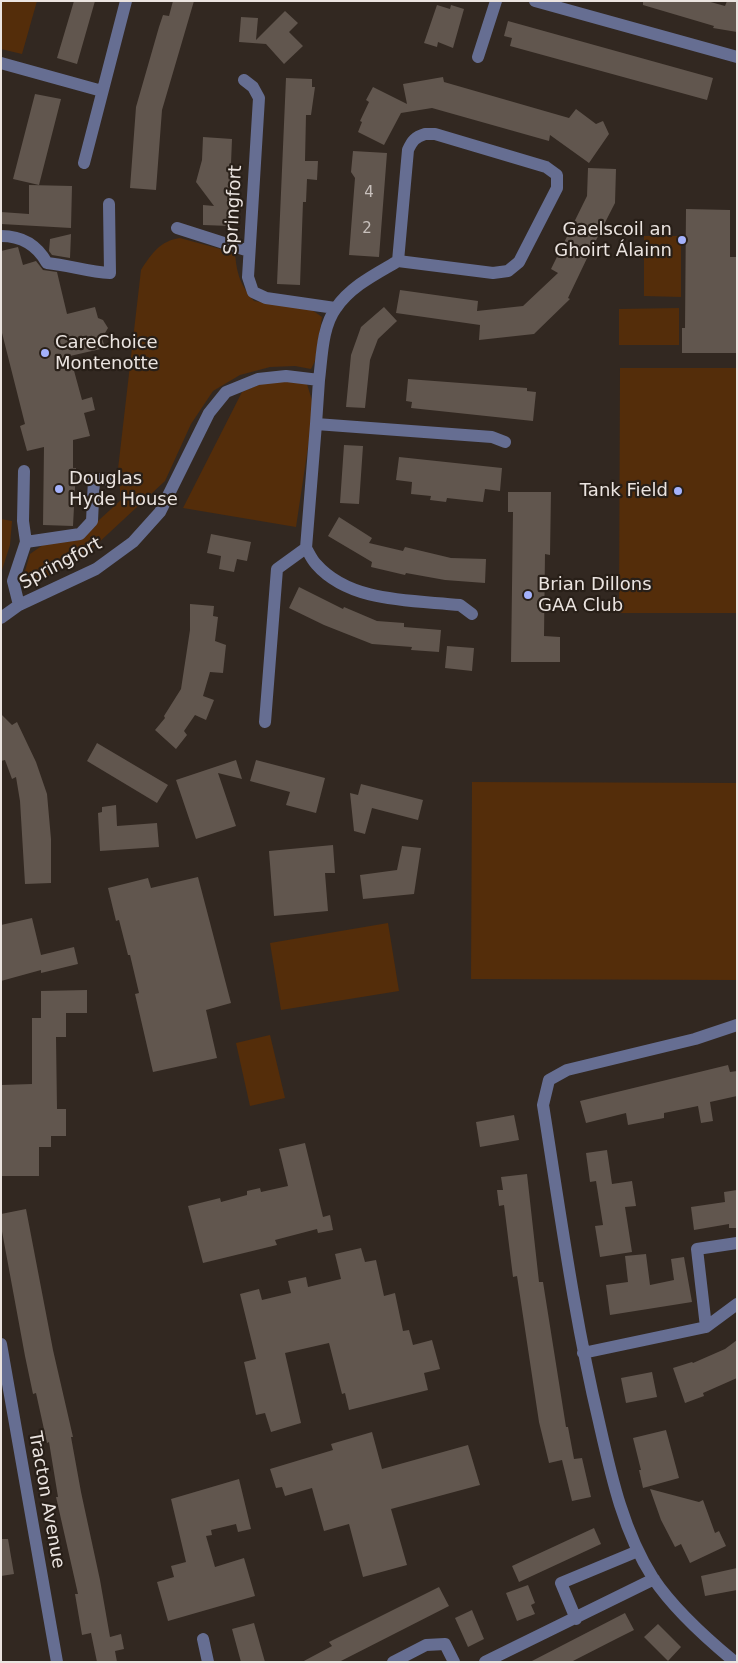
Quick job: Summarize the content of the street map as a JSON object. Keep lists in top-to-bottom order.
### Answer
{
  "streets": {
    "street": ["Springfort", "Tracton Avenue"]
  },
  "places": [
    "Gaelscoil an Ghoirt Álainn",
    "CareChoice Montenotte",
    "Douglas Hyde House",
    "Tank Field",
    "Brian Dillons GAA Club"
  ],
  "house_numbers": ["4", "2"]
}
